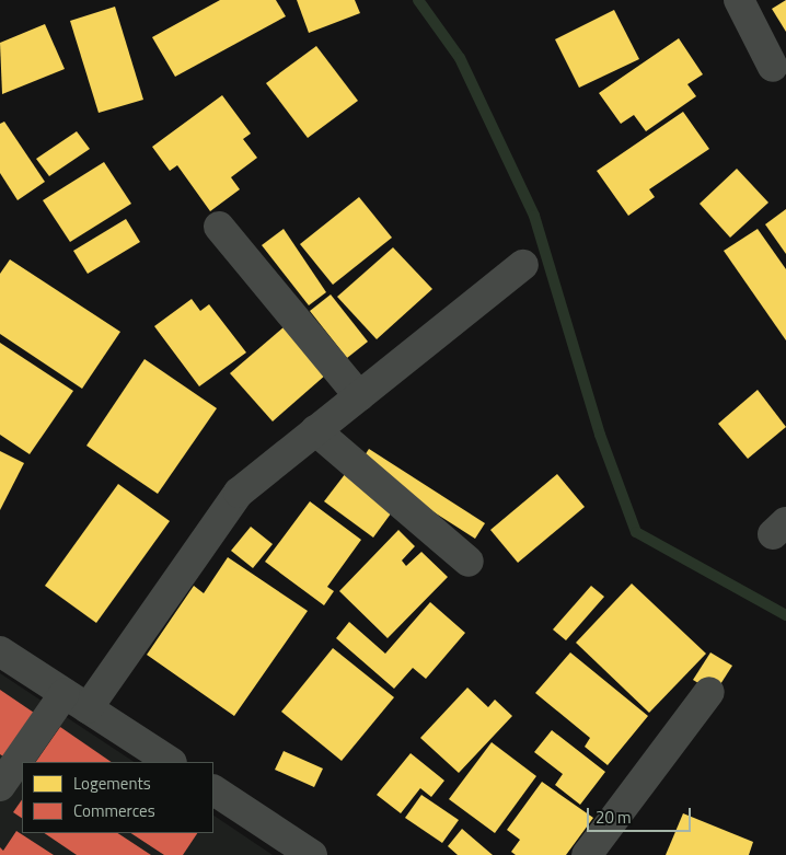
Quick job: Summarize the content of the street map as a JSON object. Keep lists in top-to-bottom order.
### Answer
{
  "legend": ["Logements", "Commerces"],
  "scale_bar": "20 m"
}
